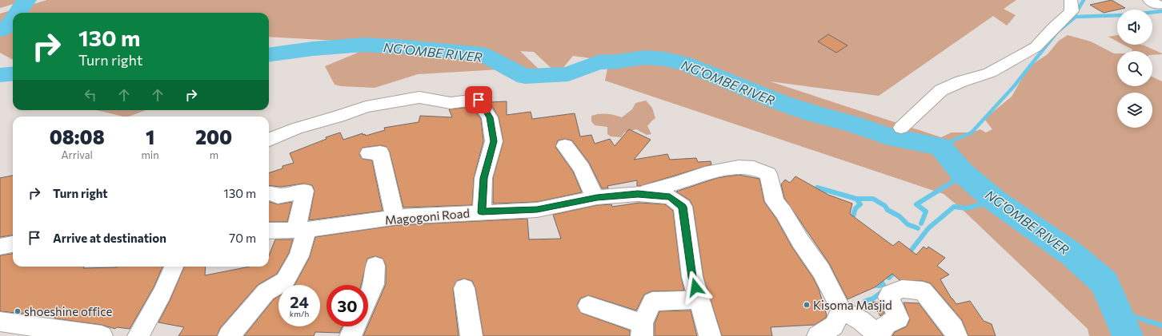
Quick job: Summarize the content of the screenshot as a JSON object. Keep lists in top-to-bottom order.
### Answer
{
  "streets": {
    "street": ["Magogoni Road"]
  },
  "water": ["NG'OMBE RIVER"],
  "places": ["Kisoma Masjid", "shoeshine office"],
  "page": {
    "turn": ["130 m", "Turn right"],
    "eta": [
      "08:08",
      "Arrival",
      "1",
      "min",
      "200",
      "m"
    ],
    "list": [
      {
        "name": "Turn right",
        "value": "130 m"
      },
      {
        "name": "Arrive at destination",
        "value": "70 m"
      }
    ],
    "speed": "24 km/h",
    "limit": "30"
  }
}
